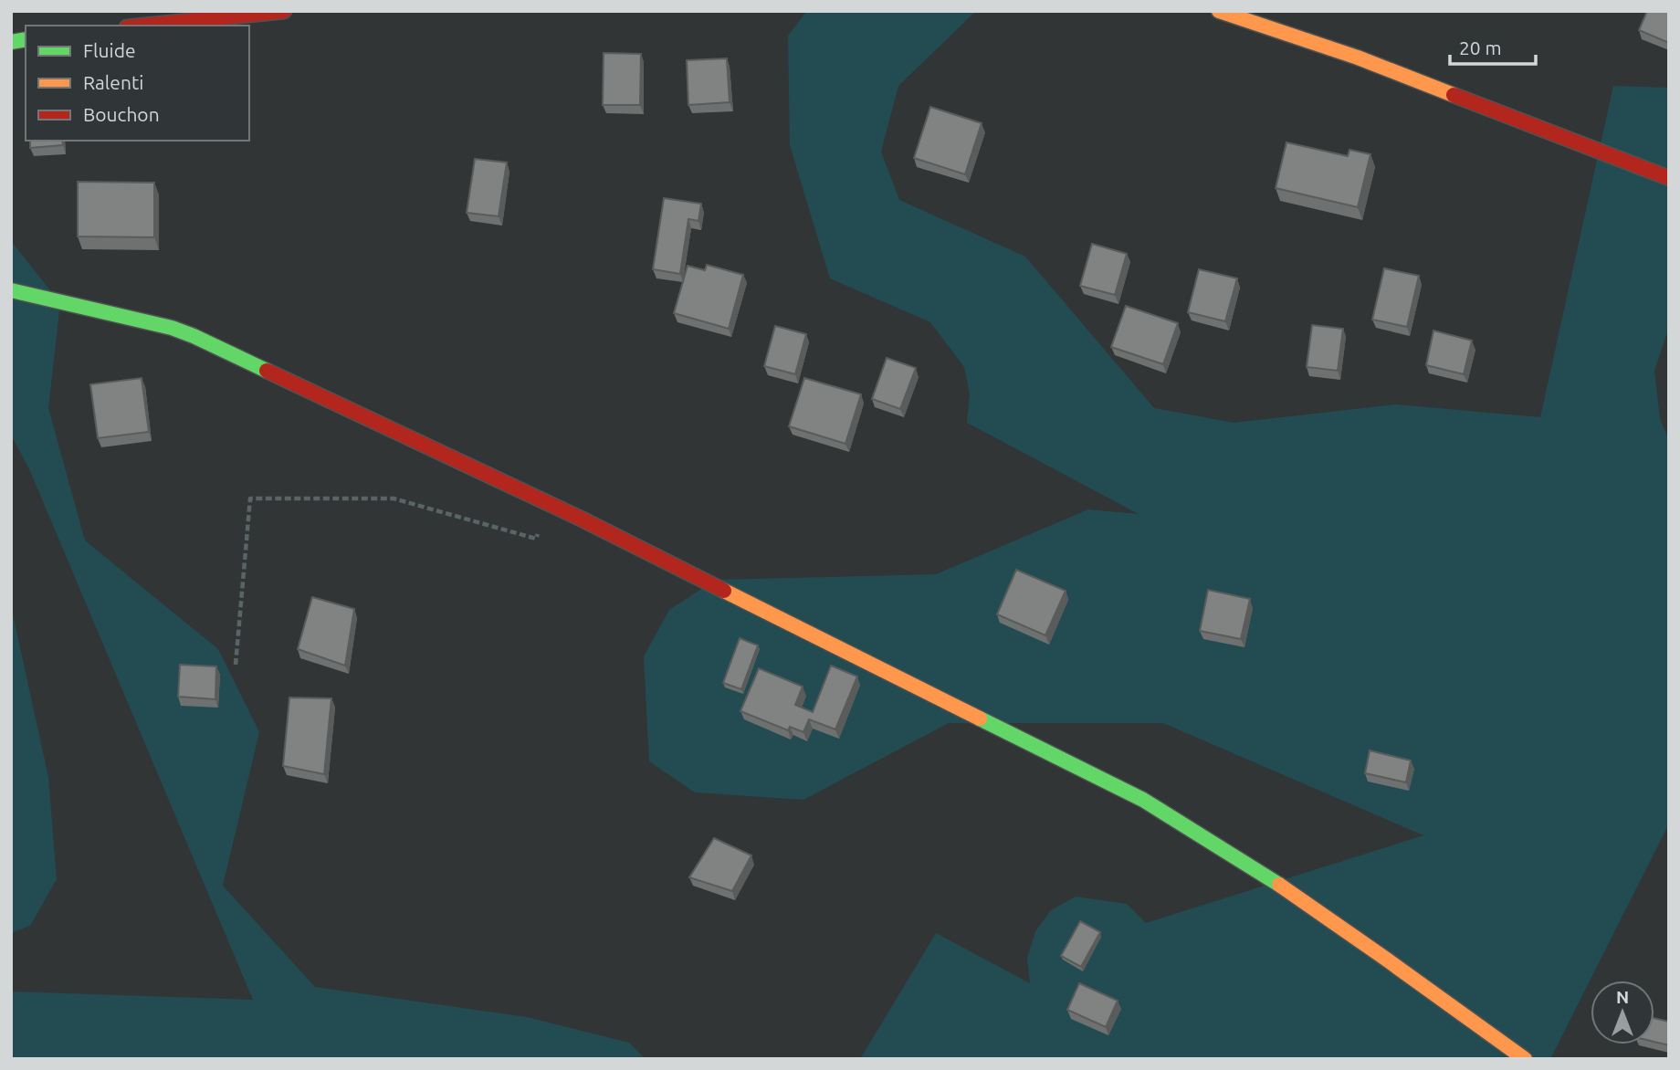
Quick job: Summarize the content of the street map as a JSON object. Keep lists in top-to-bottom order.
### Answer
{
  "legend": ["Fluide", "Ralenti", "Bouchon"],
  "scale_bar": "20 m",
  "north": "top"
}
